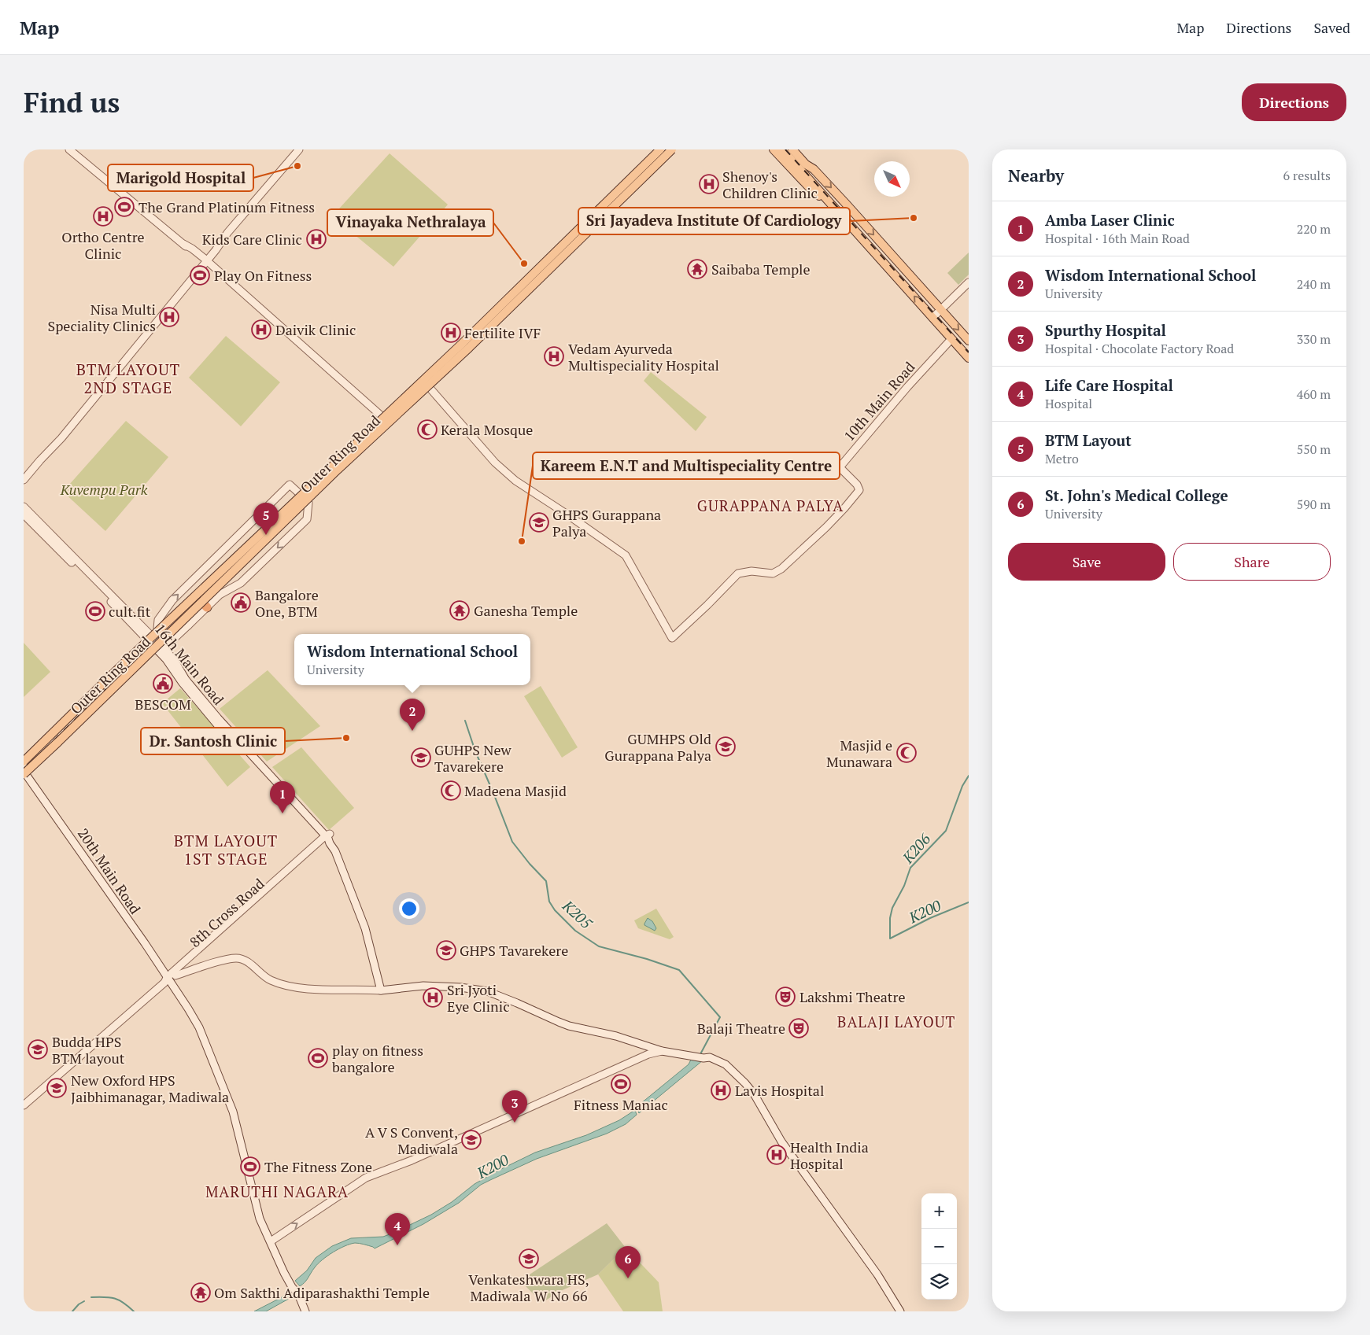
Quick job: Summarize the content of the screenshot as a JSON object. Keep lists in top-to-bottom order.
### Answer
{
  "streets": {
    "highway": ["Outer Ring Road"],
    "street": [
      "10th Main Road",
      "16th Main Road",
      "20th Main Road",
      "8th Cross Road"
    ]
  },
  "crossings": [
    ["10th Main Road", "Outer Ring Road"],
    ["Outer Ring Road", "16th Main Road"],
    ["Outer Ring Road", "20th Main Road"],
    ["16th Main Road", "8th Cross Road"],
    ["20th Main Road", "8th Cross Road"]
  ],
  "districts": [
    "BTM LAYOUT 2ND STAGE",
    "GURAPPANA PALYA",
    "BTM LAYOUT 1ST STAGE",
    "BALAJI LAYOUT",
    "MARUTHI NAGARA"
  ],
  "water": ["K206", "K200", "K205"],
  "parks": ["Kuvempu Park"],
  "places": {
    "other": [
      "Marigold Hospital",
      "Sri Jayadeva Institute Of Cardiology",
      "Vinayaka Nethralaya",
      "Kareem E.N.T and Multispeciality Centre",
      "Dr. Santosh Clinic"
    ],
    "hospital": [
      "Shenoy's Children Clinic",
      "Ortho Centre Clinic",
      "Kids Care Clinic",
      "Nisa Multi Speciality Clinics",
      "Daivik Clinic",
      "Fertilite IVF",
      "Vedam Ayurveda Multispeciality Hospital",
      "Sri Jyoti Eye Clinic",
      "Lavis Hospital",
      "Health India Hospital"
    ],
    "sports": [
      "The Grand Platinum Fitness",
      "Play On Fitness",
      "cult.fit",
      "play on fitness bangalore",
      "Fitness Maniac",
      "The Fitness Zone"
    ],
    "temple": ["Saibaba Temple", "Ganesha Temple", "Om Sakthi Adiparashakthi Temple"],
    "mosque": ["Kerala Mosque", "Masjid e Munawara", "Madeena Masjid"],
    "school or university": [
      "GHPS Gurappana Palya",
      "GUMHPS Old Gurappana Palya",
      "GUHPS New Tavarekere",
      "GHPS Tavarekere",
      "Budda HPS BTM layout",
      "New Oxford HPS Jaibhimanagar, Madiwala",
      "A V S Convent, Madiwala",
      "Venkateshwara HS, Madiwala W No 66"
    ],
    "public building": ["Bangalore One, BTM", "BESCOM"],
    "theatre": ["Lakshmi Theatre", "Balaji Theatre"]
  },
  "north": "bottom right",
  "page": {
    "header": "Map",
    "nav": ["Map", "Directions", "Saved"],
    "buttons": [
      "Directions",
      ["Save", "Share"]
    ],
    "title": "Find us",
    "heading": ["Nearby", "6 results"],
    "list": [
      {
        "mark": "1",
        "name": "Amba Laser Clinic",
        "note": "Hospital · 16th Main Road",
        "value": "220 m"
      },
      {
        "mark": "2",
        "name": "Wisdom International School",
        "note": "University",
        "value": "240 m"
      },
      {
        "mark": "3",
        "name": "Spurthy Hospital",
        "note": "Hospital · Chocolate Factory Road",
        "value": "330 m"
      },
      {
        "mark": "4",
        "name": "Life Care Hospital",
        "note": "Hospital",
        "value": "460 m"
      },
      {
        "mark": "5",
        "name": "BTM Layout",
        "note": "Metro",
        "value": "550 m"
      },
      {
        "mark": "6",
        "name": "St. John's Medical College",
        "note": "University",
        "value": "590 m"
      }
    ],
    "pins": [
      "5",
      "2",
      "1",
      "3",
      "4",
      "6"
    ],
    "popup": ["Wisdom International School", "University"],
    "map_buttons": ["+", "−"]
  }
}
